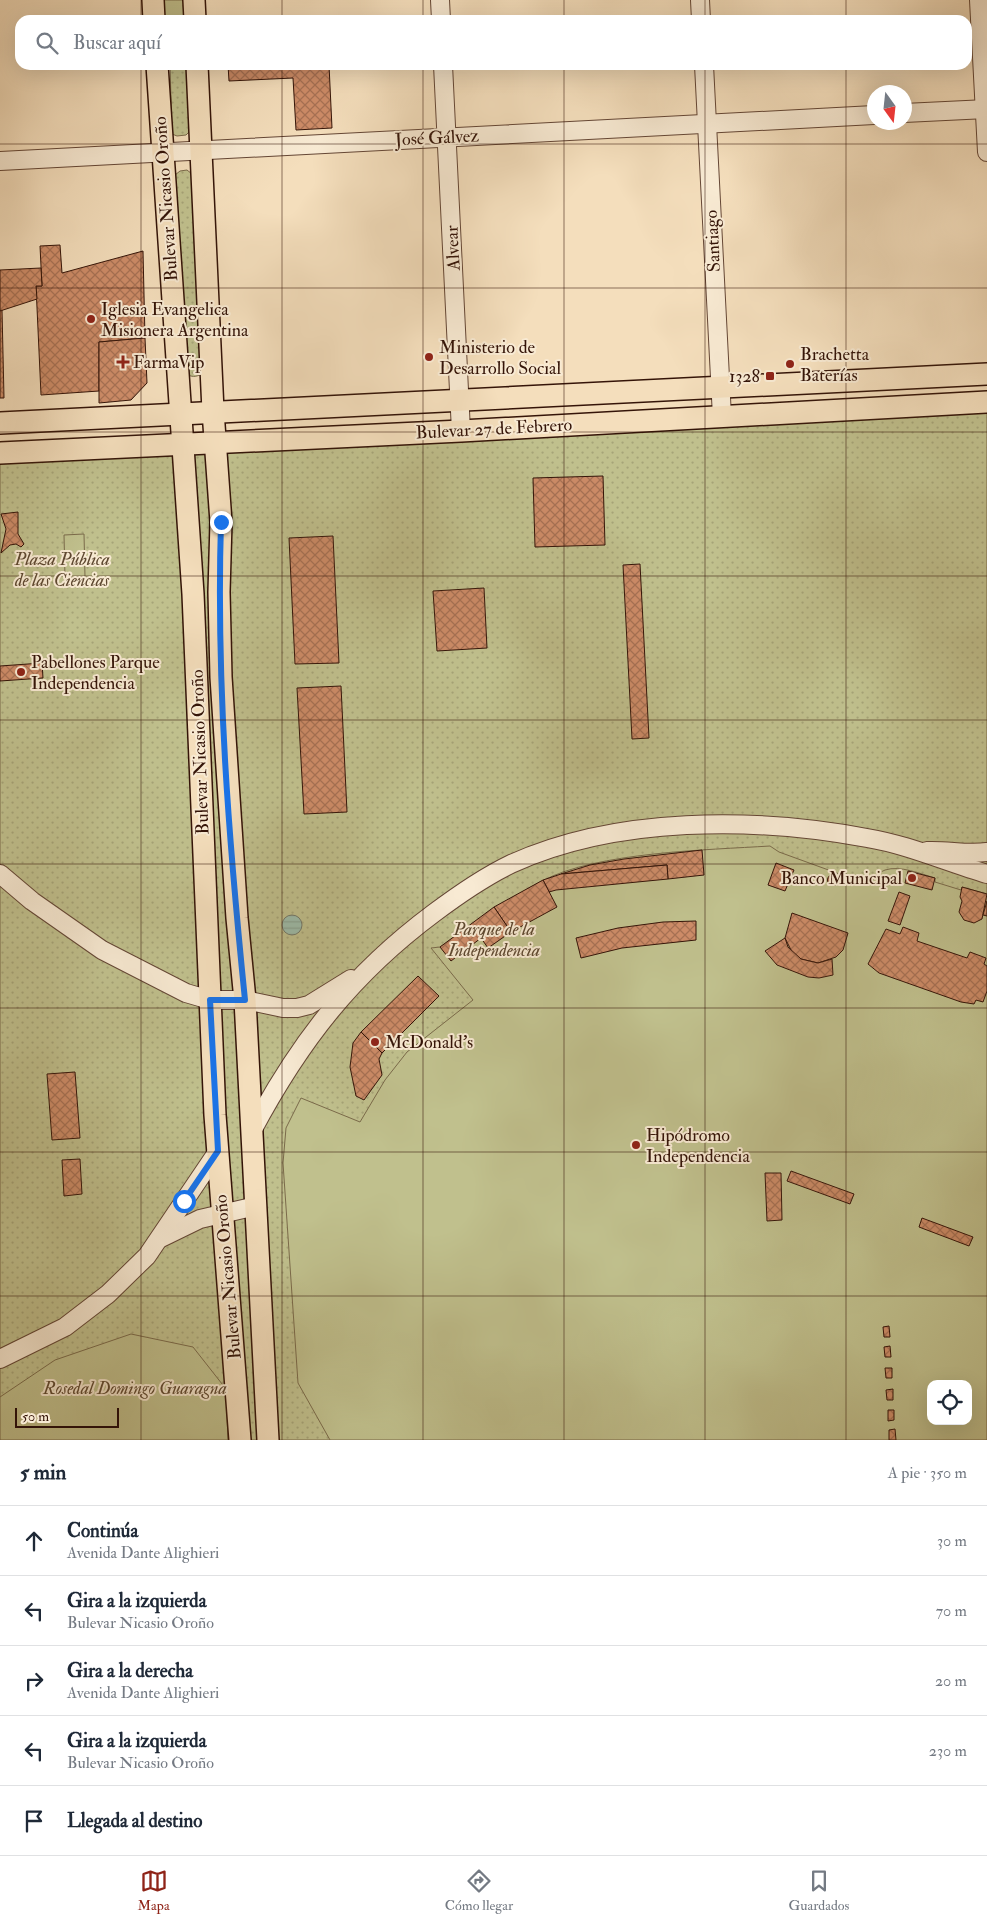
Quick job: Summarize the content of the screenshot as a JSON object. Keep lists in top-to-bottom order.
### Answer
{
  "streets": {
    "main road": ["Bulevar Nicasio Oroño", "Bulevar 27 de Febrero"],
    "street": ["José Gálvez", "Santiago", "Alvear"]
  },
  "crossings": [
    ["José Gálvez", "Bulevar Nicasio Oroño"],
    ["José Gálvez", "Santiago"],
    ["José Gálvez", "Alvear"],
    ["Bulevar Nicasio Oroño", "Bulevar 27 de Febrero"],
    ["Santiago", "Bulevar 27 de Febrero"],
    ["Alvear", "Bulevar 27 de Febrero"]
  ],
  "parks": ["Plaza Pública de las Ciencias", "Parque de la Independencia", "Rosedal Domingo Guaragna"],
  "places": {
    "other": [
      "Iglesia Evangelica Misionera Argentina",
      "Ministerio de Desarrollo Social",
      "Brachetta Baterías",
      "Pabellones Parque Independencia",
      "Banco Municipal",
      "McDonald's",
      "Hipódromo Independencia"
    ],
    "health": ["FarmaVip"],
    "transit": ["1328"]
  },
  "scale_bar": "50 m",
  "north": "bottom",
  "page": {
    "search": "Buscar aquí",
    "scale": "50 m",
    "heading": ["5 min", "A pie · 350 m"],
    "list": [
      ["Continúa", "Avenida Dante Alighieri", "30 m"],
      ["Gira a la izquierda", "Bulevar Nicasio Oroño", "70 m"],
      ["Gira a la derecha", "Avenida Dante Alighieri", "20 m"],
      ["Gira a la izquierda", "Bulevar Nicasio Oroño", "230 m"],
      "Llegada al destino"
    ],
    "nav": ["Mapa", "Cómo llegar", "Guardados"]
  }
}
